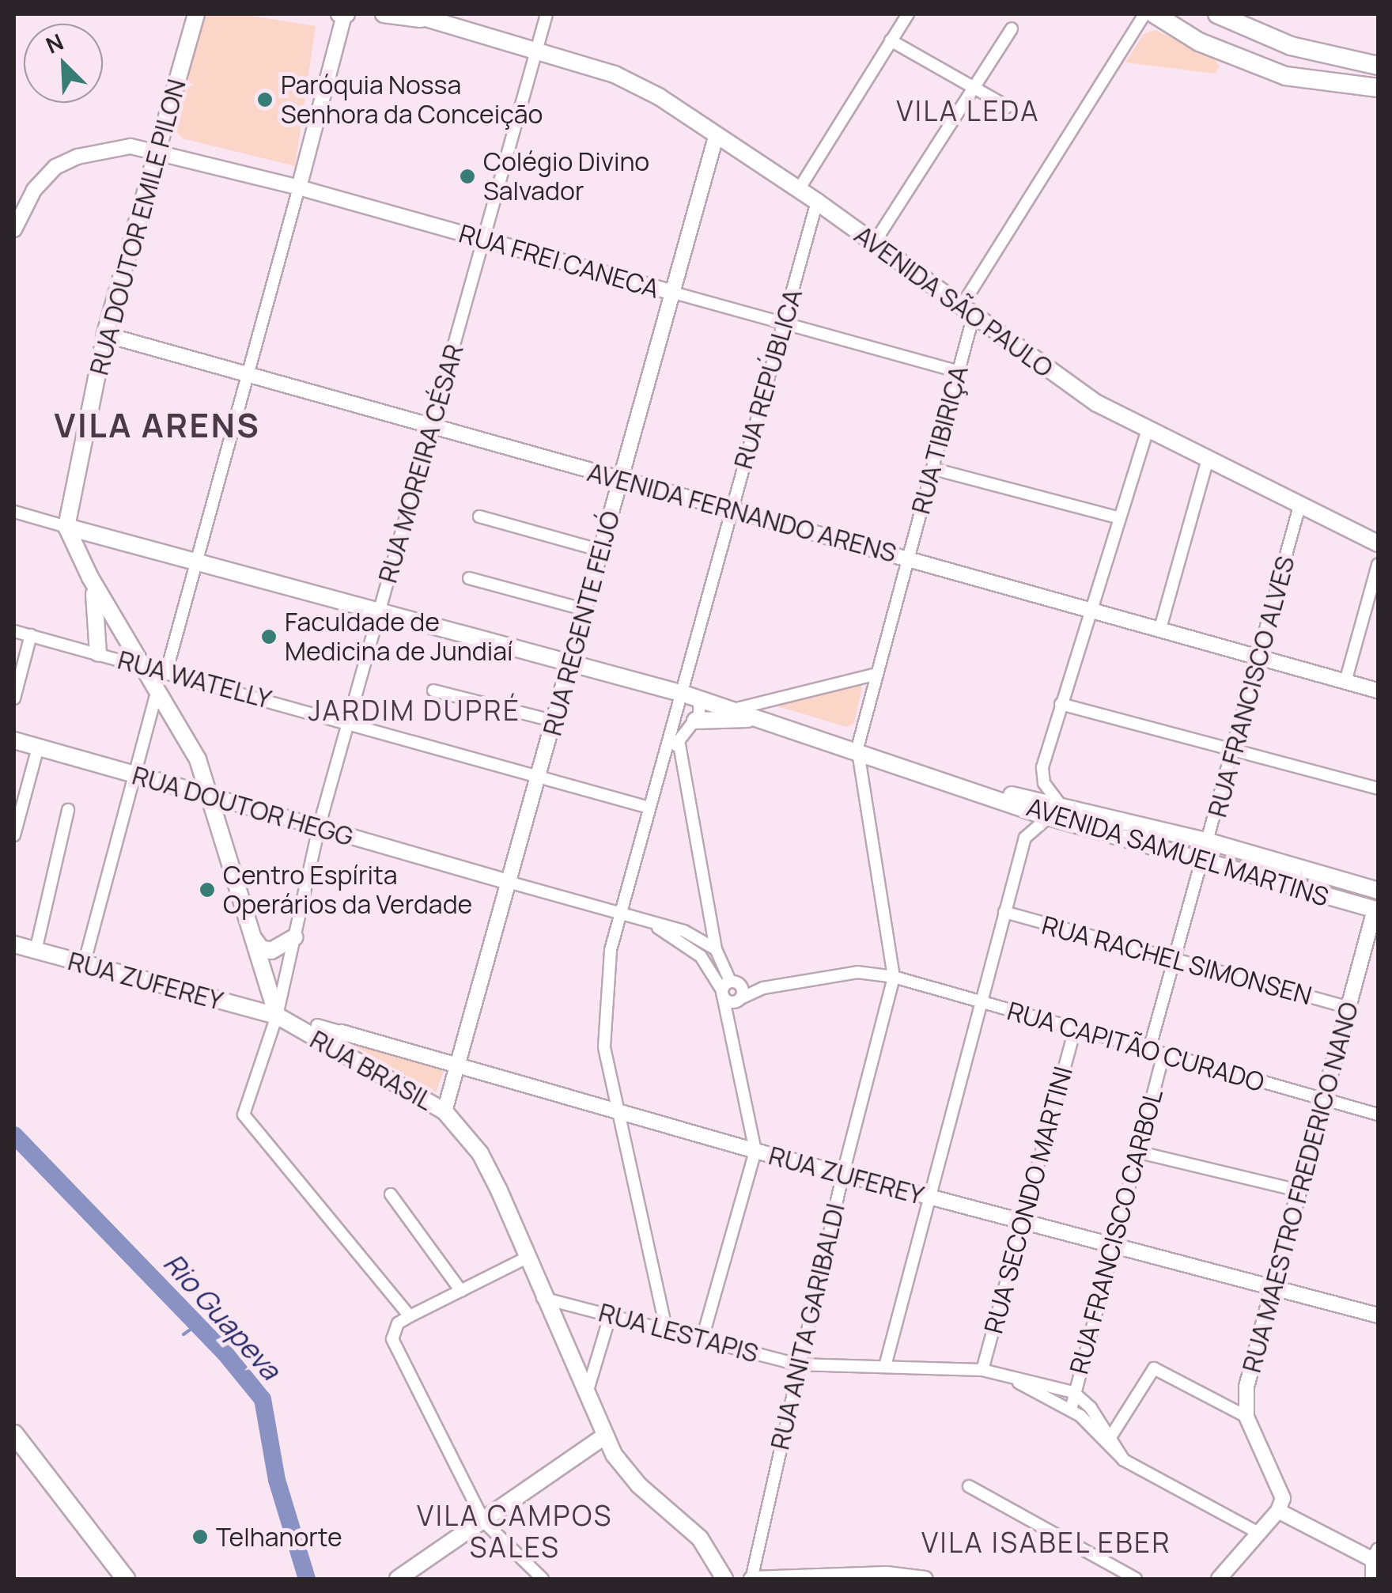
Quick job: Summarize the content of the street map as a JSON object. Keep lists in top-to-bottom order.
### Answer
{
  "streets": {
    "main road": [
      "RUA DOUTOR EMILE PILON",
      "AVENIDA SÃO PAULO",
      "RUA DOUTOR HEGG",
      "AVENIDA SAMUEL MARTINS",
      "RUA ZUFEREY",
      "RUA BRASIL"
    ],
    "street": [
      "RUA FREI CANECA",
      "RUA REPÚBLICA",
      "RUA TIBIRIÇA",
      "RUA MOREIRA CÉSAR",
      "AVENIDA FERNANDO ARENS",
      "RUA REGENTE FEIJÓ",
      "RUA WATELLY",
      "RUA FRANCISCO ALVES",
      "RUA RACHEL SIMONSEN",
      "RUA CAPITÃO CURADO",
      "RUA MAESTRO FREDERICO NANO",
      "RUA SECONDO MARTINI",
      "RUA FRANCISCO CARBOL",
      "RUA ANITA GARIBALDI",
      "RUA LESTAPIS"
    ]
  },
  "crossings": [
    ["RUA DOUTOR EMILE PILON", "RUA FREI CANECA"],
    ["RUA DOUTOR EMILE PILON", "AVENIDA FERNANDO ARENS"],
    ["RUA DOUTOR EMILE PILON", "AVENIDA SAMUEL MARTINS"],
    ["RUA FREI CANECA", "RUA REPÚBLICA"],
    ["RUA FREI CANECA", "RUA TIBIRIÇA"],
    ["RUA FREI CANECA", "RUA MOREIRA CÉSAR"],
    ["RUA FREI CANECA", "RUA REGENTE FEIJÓ"],
    ["AVENIDA SÃO PAULO", "RUA REPÚBLICA"],
    ["AVENIDA SÃO PAULO", "RUA TIBIRIÇA"],
    ["AVENIDA SÃO PAULO", "RUA MOREIRA CÉSAR"],
    ["AVENIDA SÃO PAULO", "RUA REGENTE FEIJÓ"],
    ["AVENIDA SÃO PAULO", "RUA FRANCISCO ALVES"],
    ["RUA REPÚBLICA", "AVENIDA FERNANDO ARENS"],
    ["RUA REPÚBLICA", "AVENIDA SAMUEL MARTINS"],
    ["RUA TIBIRIÇA", "AVENIDA FERNANDO ARENS"],
    ["RUA TIBIRIÇA", "AVENIDA SAMUEL MARTINS"],
    ["RUA TIBIRIÇA", "RUA ANITA GARIBALDI"],
    ["RUA MOREIRA CÉSAR", "AVENIDA FERNANDO ARENS"],
    ["RUA MOREIRA CÉSAR", "RUA WATELLY"],
    ["RUA MOREIRA CÉSAR", "RUA DOUTOR HEGG"],
    ["RUA MOREIRA CÉSAR", "AVENIDA SAMUEL MARTINS"],
    ["RUA MOREIRA CÉSAR", "RUA ZUFEREY"],
    ["RUA MOREIRA CÉSAR", "RUA BRASIL"],
    ["AVENIDA FERNANDO ARENS", "RUA REGENTE FEIJÓ"],
    ["AVENIDA FERNANDO ARENS", "RUA FRANCISCO ALVES"],
    ["RUA REGENTE FEIJÓ", "RUA WATELLY"],
    ["RUA REGENTE FEIJÓ", "RUA DOUTOR HEGG"],
    ["RUA REGENTE FEIJÓ", "AVENIDA SAMUEL MARTINS"],
    ["RUA REGENTE FEIJÓ", "RUA ZUFEREY"],
    ["RUA REGENTE FEIJÓ", "RUA BRASIL"],
    ["RUA FRANCISCO ALVES", "AVENIDA SAMUEL MARTINS"],
    ["RUA FRANCISCO ALVES", "RUA RACHEL SIMONSEN"],
    ["RUA FRANCISCO ALVES", "RUA CAPITÃO CURADO"],
    ["AVENIDA SAMUEL MARTINS", "RUA MAESTRO FREDERICO NANO"],
    ["AVENIDA SAMUEL MARTINS", "RUA ANITA GARIBALDI"],
    ["RUA RACHEL SIMONSEN", "RUA MAESTRO FREDERICO NANO"],
    ["RUA ZUFEREY", "RUA BRASIL"],
    ["RUA ZUFEREY", "RUA MAESTRO FREDERICO NANO"],
    ["RUA ZUFEREY", "RUA SECONDO MARTINI"],
    ["RUA ZUFEREY", "RUA FRANCISCO CARBOL"],
    ["RUA ZUFEREY", "RUA ANITA GARIBALDI"],
    ["RUA CAPITÃO CURADO", "RUA MAESTRO FREDERICO NANO"],
    ["RUA CAPITÃO CURADO", "RUA SECONDO MARTINI"],
    ["RUA CAPITÃO CURADO", "RUA FRANCISCO CARBOL"],
    ["RUA CAPITÃO CURADO", "RUA ANITA GARIBALDI"],
    ["RUA BRASIL", "RUA LESTAPIS"],
    ["RUA SECONDO MARTINI", "RUA LESTAPIS"],
    ["RUA FRANCISCO CARBOL", "RUA LESTAPIS"],
    ["RUA ANITA GARIBALDI", "RUA LESTAPIS"]
  ],
  "districts": [
    "VILA LEDA",
    "VILA ARENS",
    "JARDIM DUPRÉ",
    "VILA CAMPOS SALES",
    "VILA ISABEL EBER"
  ],
  "water": ["Rio Guapeva"],
  "places": [
    "Paróquia Nossa Senhora da Conceição",
    "Colégio Divino Salvador",
    "Faculdade de Medicina de Jundiaí",
    "Centro Espírita Operários da Verdade",
    "Telhanorte"
  ],
  "north": "top left"
}
